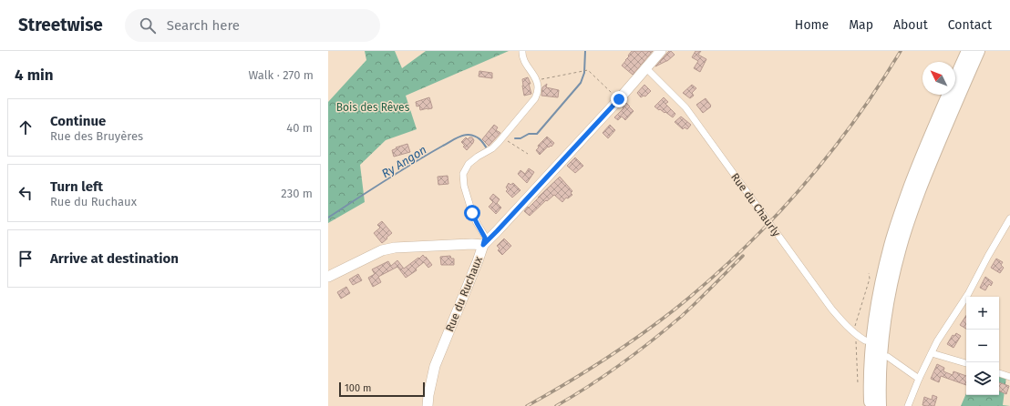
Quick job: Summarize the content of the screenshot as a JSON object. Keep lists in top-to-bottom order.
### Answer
{
  "streets": {
    "street": ["Rue du Chaurly", "Rue du Ruchaux"]
  },
  "crossings": [
    ["Rue du Chaurly", "Rue du Ruchaux"]
  ],
  "water": ["Ry Angon"],
  "parks": ["Bois des Rêves"],
  "scale_bar": "100 m",
  "north": "top left",
  "page": {
    "header": "Streetwise",
    "search": "Search here",
    "nav": [
      "Home",
      "Map",
      "About",
      "Contact"
    ],
    "heading": ["4 min", "Walk · 270 m"],
    "list": [
      ["Continue", "Rue des Bruyères", "40 m"],
      ["Turn left", "Rue du Ruchaux", "230 m"],
      "Arrive at destination"
    ],
    "map_buttons": ["+", "−"],
    "scale": "100 m"
  }
}
